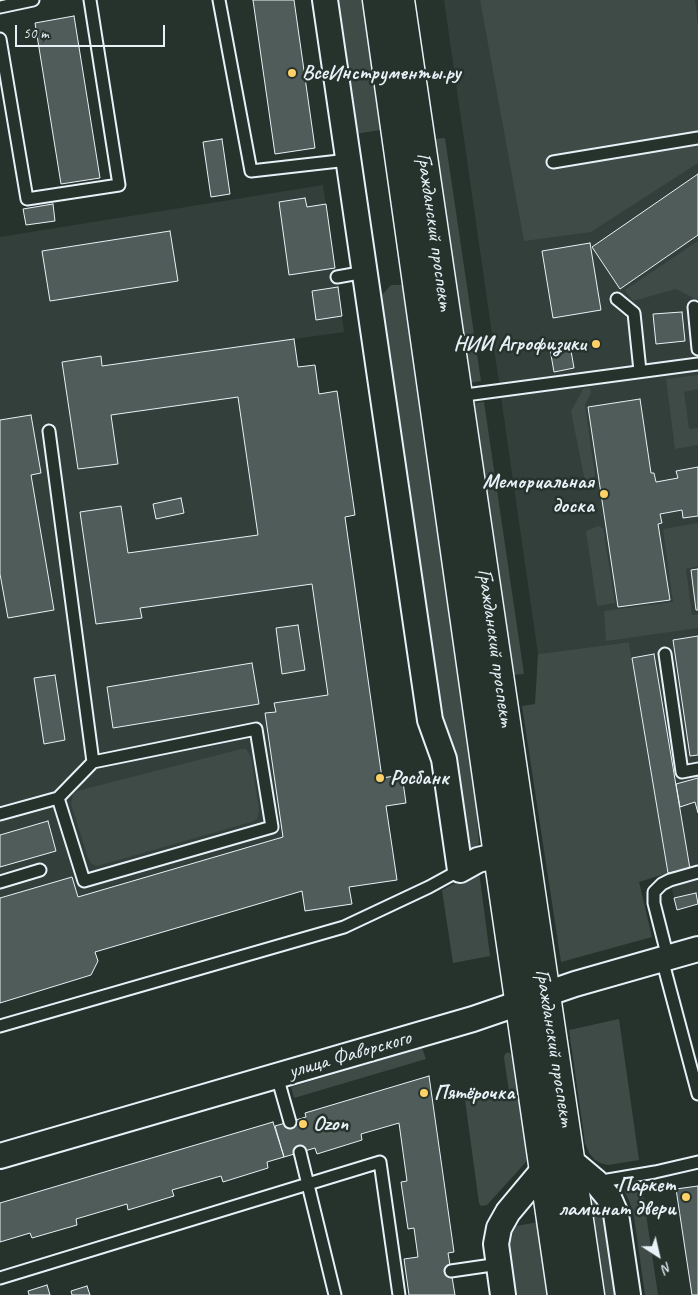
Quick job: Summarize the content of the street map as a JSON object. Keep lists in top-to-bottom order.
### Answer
{
  "streets": {
    "main road": ["Гражданский проспект"],
    "street": ["улица Фаворского"]
  },
  "crossings": [
    ["Гражданский проспект", "улица Фаворского"]
  ],
  "places": [
    "ВсеИнструменты.ру",
    "НИИ Агрофизики",
    "Мемориальная доска",
    "Росбанк",
    "Пятёрочка",
    "Ozon",
    "Паркет ламинат двери"
  ],
  "scale_bar": "50 m",
  "north": "bottom right"
}
